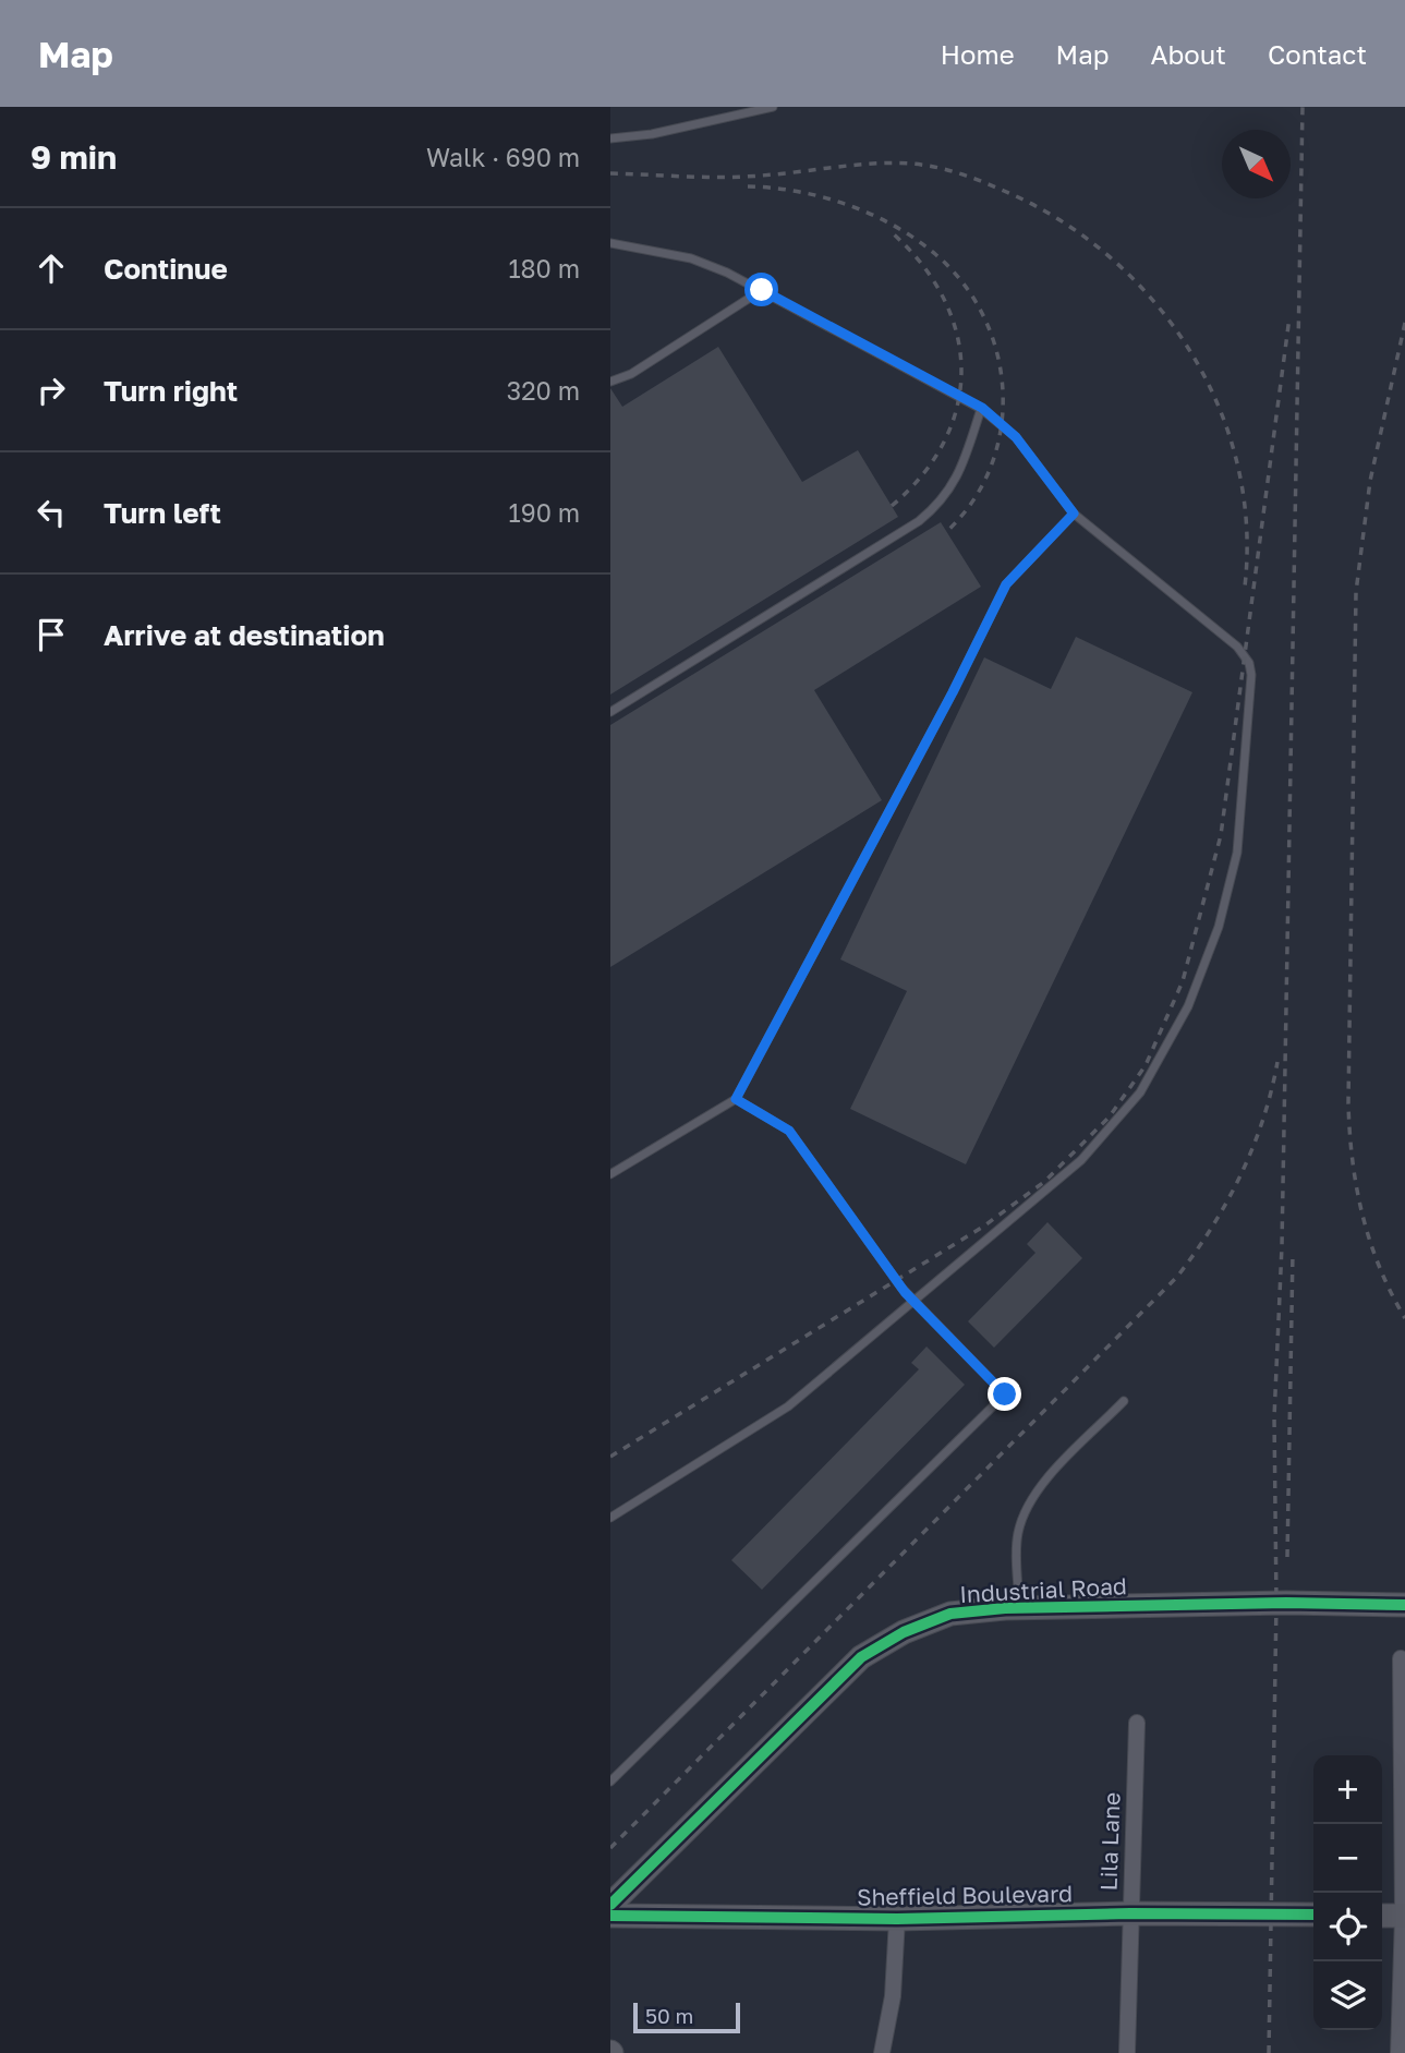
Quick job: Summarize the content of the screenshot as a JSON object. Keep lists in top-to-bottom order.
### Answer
{
  "streets": {
    "street": ["Industrial Road", "Lila Lane", "Sheffield Boulevard"]
  },
  "crossings": [
    ["Lila Lane", "Sheffield Boulevard"]
  ],
  "scale_bar": "50 m",
  "north": "bottom right",
  "page": {
    "header": "Map",
    "nav": [
      "Home",
      "Map",
      "About",
      "Contact"
    ],
    "heading": ["9 min", "Walk · 690 m"],
    "list": [
      ["Continue", "180 m"],
      ["Turn right", "320 m"],
      ["Turn left", "190 m"],
      "Arrive at destination"
    ],
    "map_buttons": ["+", "−"],
    "scale": "50 m"
  }
}
